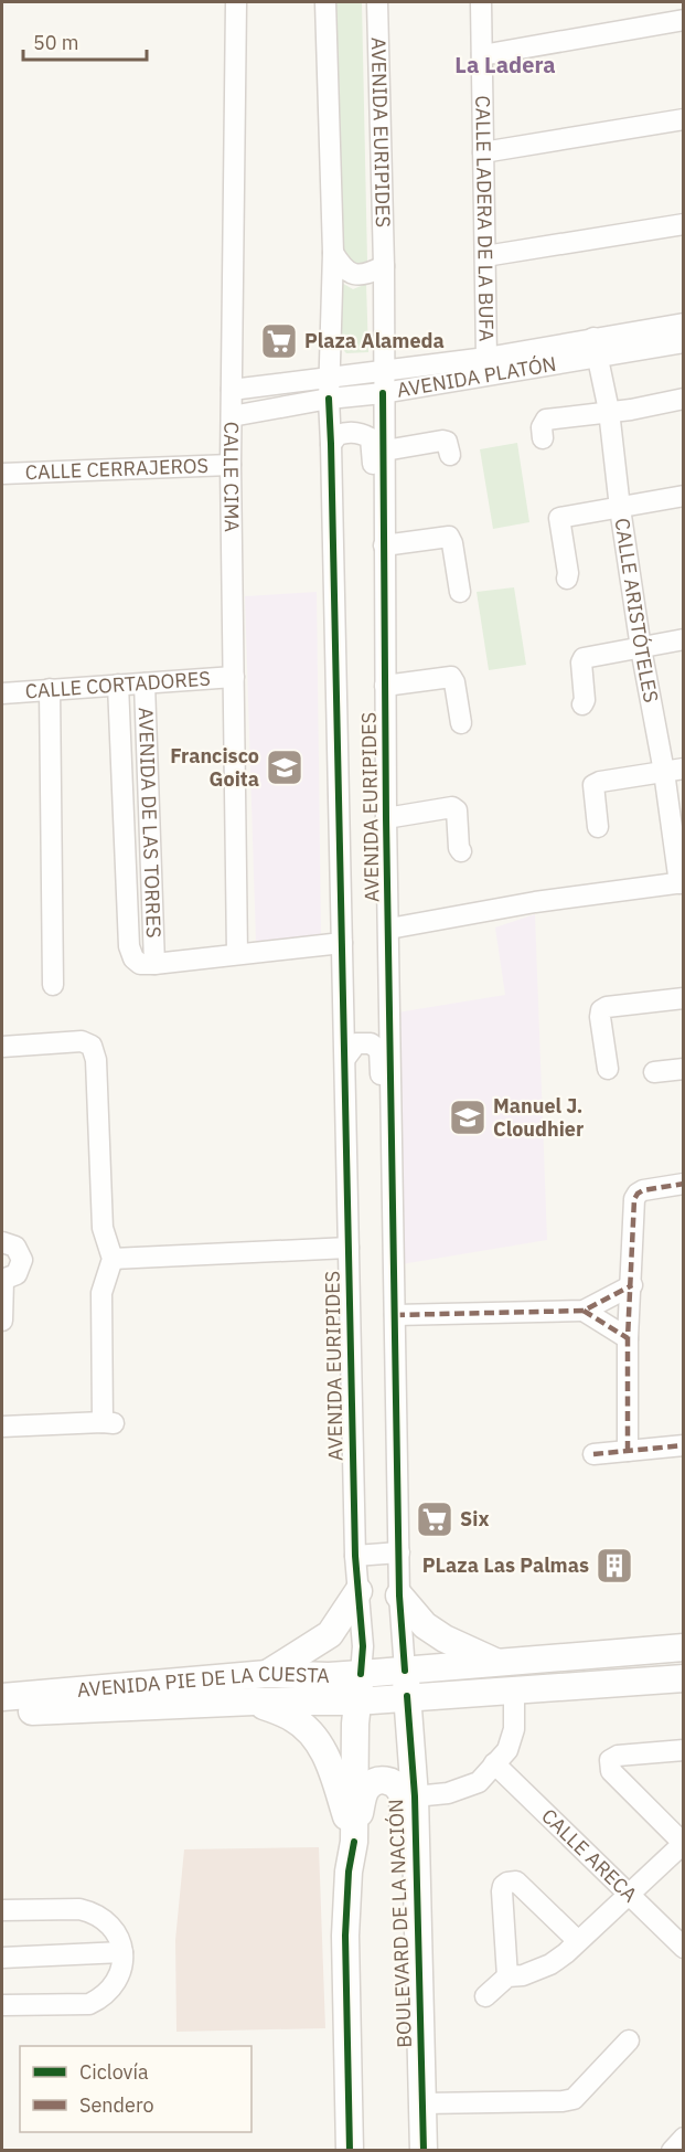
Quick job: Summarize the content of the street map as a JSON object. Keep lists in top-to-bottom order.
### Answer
{
  "streets": {
    "main road": ["AVENIDA PIE DE LA CUESTA", "BOULEVARD DE LA NACIÓN"],
    "street": [
      "AVENIDA EURIPIDES",
      "CALLE LADERA DE LA BUFA",
      "AVENIDA PLATÓN",
      "CALLE CERRAJEROS",
      "CALLE CIMA",
      "CALLE ARISTÓTELES",
      "CALLE CORTADORES",
      "AVENIDA DE LAS TORRES",
      "CALLE ARECA"
    ]
  },
  "crossings": [
    ["AVENIDA EURIPIDES", "AVENIDA PLATÓN"],
    ["AVENIDA EURIPIDES", "AVENIDA PIE DE LA CUESTA"],
    ["AVENIDA EURIPIDES", "BOULEVARD DE LA NACIÓN"],
    ["CALLE LADERA DE LA BUFA", "AVENIDA PLATÓN"],
    ["AVENIDA PLATÓN", "CALLE CIMA"],
    ["AVENIDA PLATÓN", "CALLE ARISTÓTELES"],
    ["CALLE CERRAJEROS", "CALLE CIMA"],
    ["CALLE CIMA", "CALLE CORTADORES"],
    ["CALLE CORTADORES", "AVENIDA DE LAS TORRES"],
    ["AVENIDA PIE DE LA CUESTA", "BOULEVARD DE LA NACIÓN"]
  ],
  "districts": ["La Ladera"],
  "places": {
    "supermarket": ["Plaza Alameda", "Six"],
    "school or university": ["Francisco Goita", "Manuel J. Cloudhier"],
    "building": ["PLaza Las Palmas"]
  },
  "legend": ["Ciclovía", "Sendero"],
  "scale_bar": "50 m"
}
